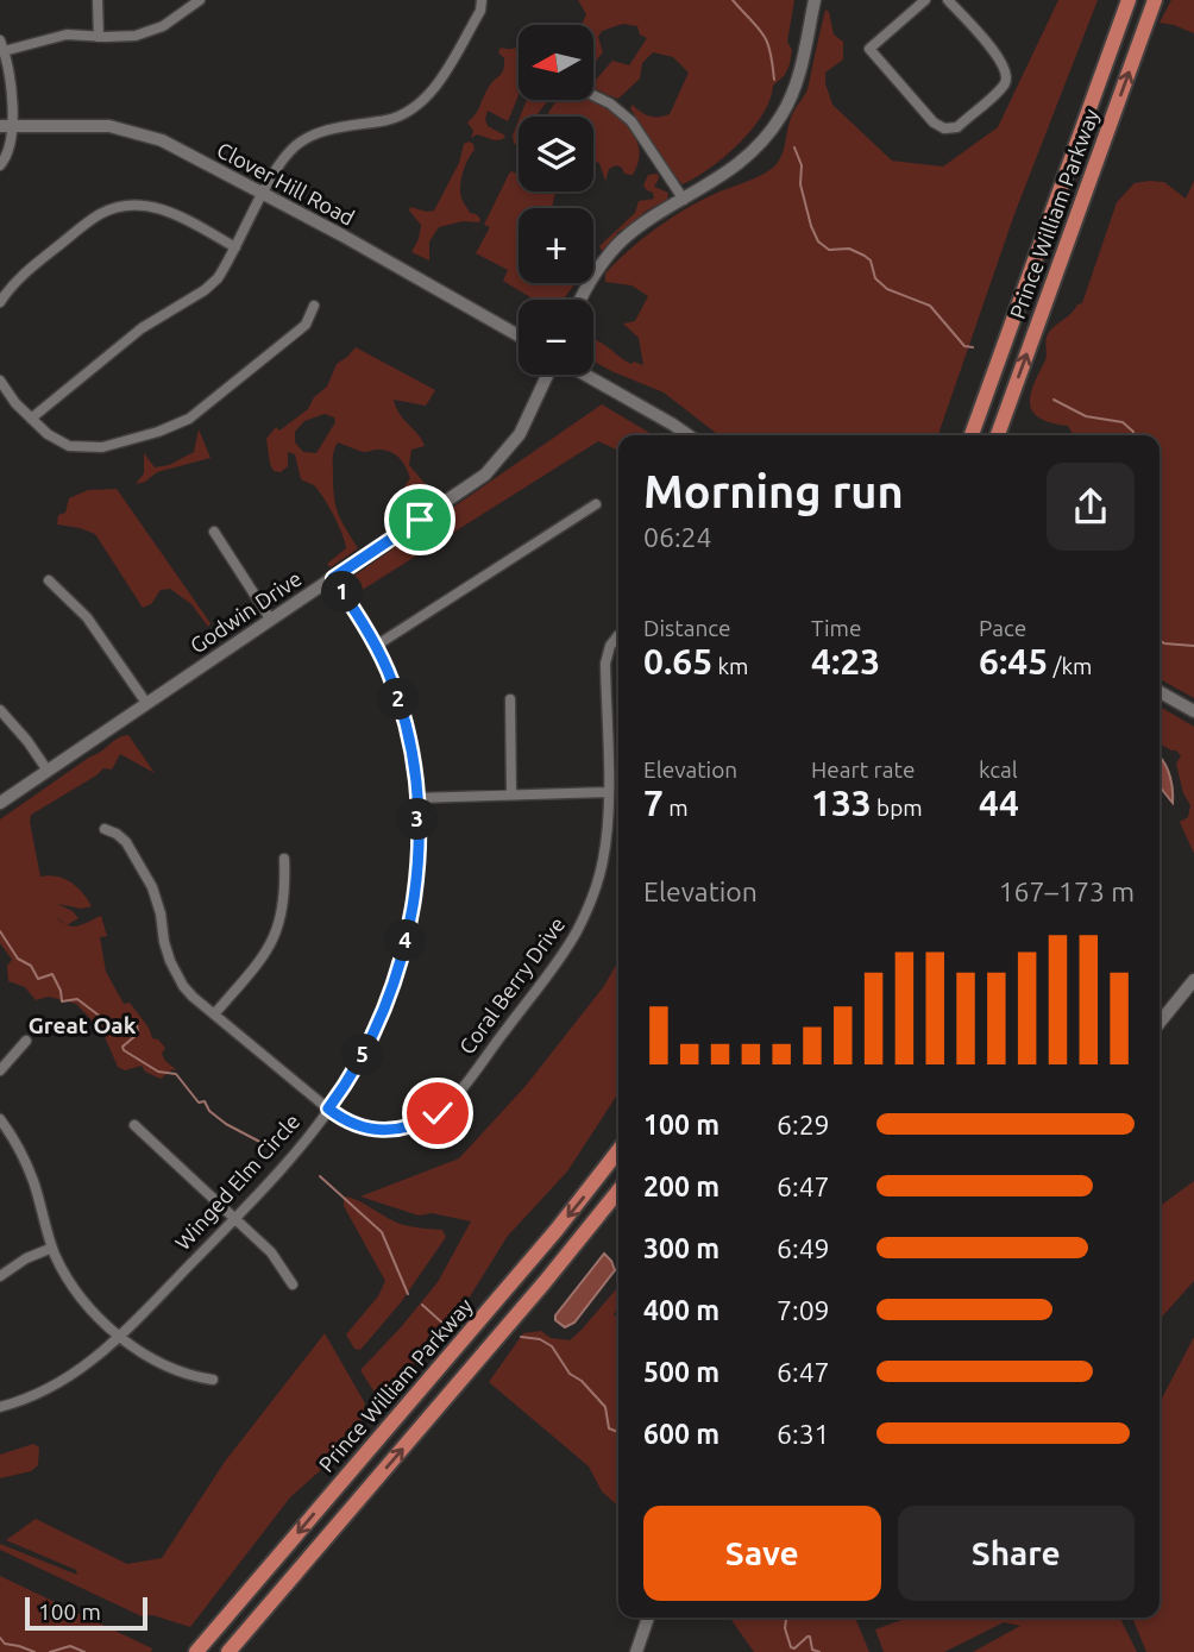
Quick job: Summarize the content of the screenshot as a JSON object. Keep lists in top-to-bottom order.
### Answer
{
  "streets": {
    "highway": ["Prince William Parkway"],
    "street": [
      "Clover Hill Road",
      "Godwin Drive",
      "Coral Berry Drive",
      "Winged Elm Circle"
    ]
  },
  "crossings": [
    ["Godwin Drive", "Winged Elm Circle"],
    ["Coral Berry Drive", "Winged Elm Circle"]
  ],
  "districts": ["Great Oak"],
  "scale_bar": "100 m",
  "north": "left",
  "page": {
    "map_buttons": ["+", "−"],
    "heading": ["Morning run", "06:24"],
    "pins": [
      "1",
      "2",
      "3",
      "4",
      "5"
    ],
    "stats": [
      ["Distance", "0.65 km"],
      ["Time", "4:23"],
      ["Pace", "6:45 /km"],
      ["Elevation", "7 m"],
      ["Heart rate", "133 bpm"],
      ["kcal", "44"]
    ],
    "chart": ["Elevation", "167–173 m"],
    "list": [
      {
        "name": "100 m",
        "note": "6:29"
      },
      {
        "name": "200 m",
        "note": "6:47"
      },
      {
        "name": "300 m",
        "note": "6:49"
      },
      {
        "name": "400 m",
        "note": "7:09"
      },
      {
        "name": "500 m",
        "note": "6:47"
      },
      {
        "name": "600 m",
        "note": "6:31"
      }
    ],
    "buttons": ["Save", "Share"],
    "scale": "100 m"
  }
}
